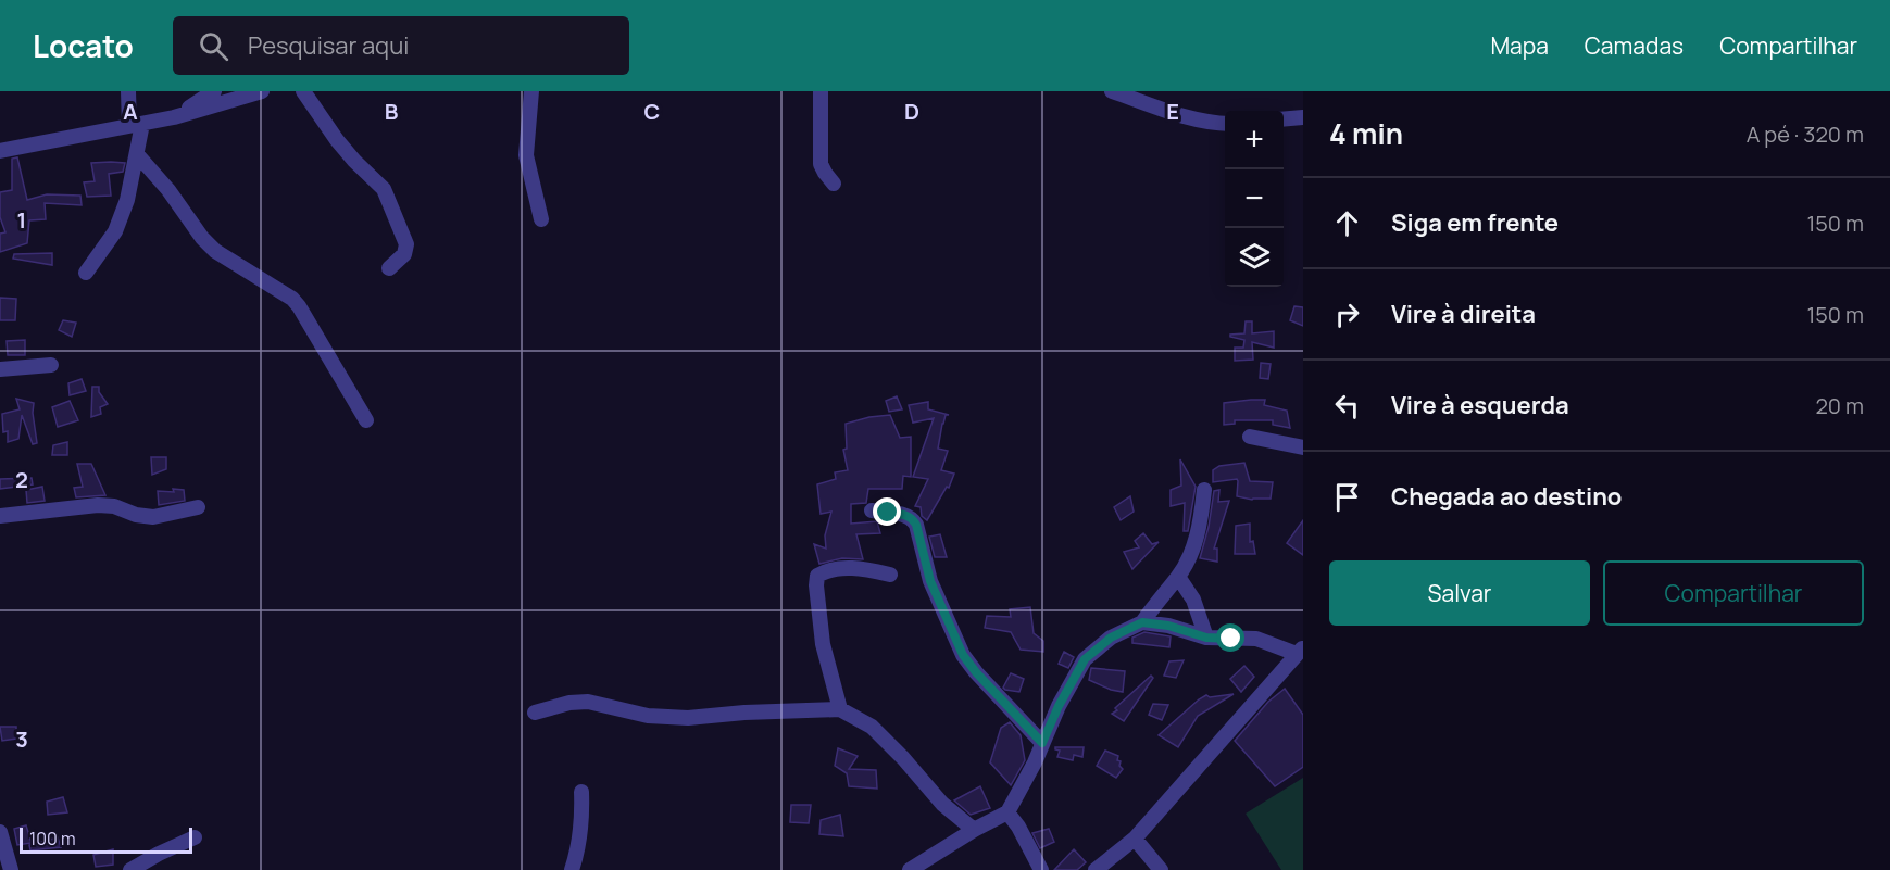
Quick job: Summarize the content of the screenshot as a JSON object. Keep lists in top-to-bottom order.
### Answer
{
  "scale_bar": "100 m",
  "page": {
    "header": "Locato",
    "search": "Pesquisar aqui",
    "nav": ["Mapa", "Camadas", "Compartilhar"],
    "heading": ["4 min", "A pé · 320 m"],
    "map_buttons": ["+", "−"],
    "list": [
      ["Siga em frente", "150 m"],
      ["Vire à direita", "150 m"],
      ["Vire à esquerda", "20 m"],
      "Chegada ao destino"
    ],
    "buttons": ["Salvar", "Compartilhar"],
    "scale": "100 m"
  },
  "grid": {
    "columns": [
      "A",
      "B",
      "C",
      "D",
      "E"
    ],
    "rows": ["1", "2", "3"]
  }
}
